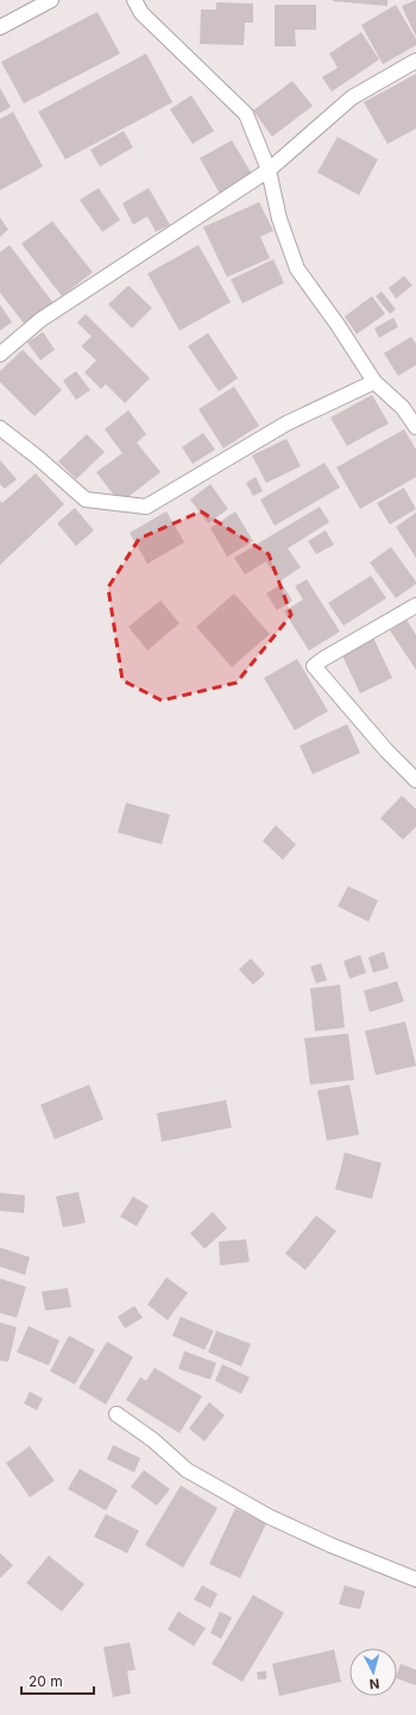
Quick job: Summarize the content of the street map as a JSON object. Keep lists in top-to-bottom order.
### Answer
{
  "scale_bar": "20 m",
  "north": "bottom"
}
